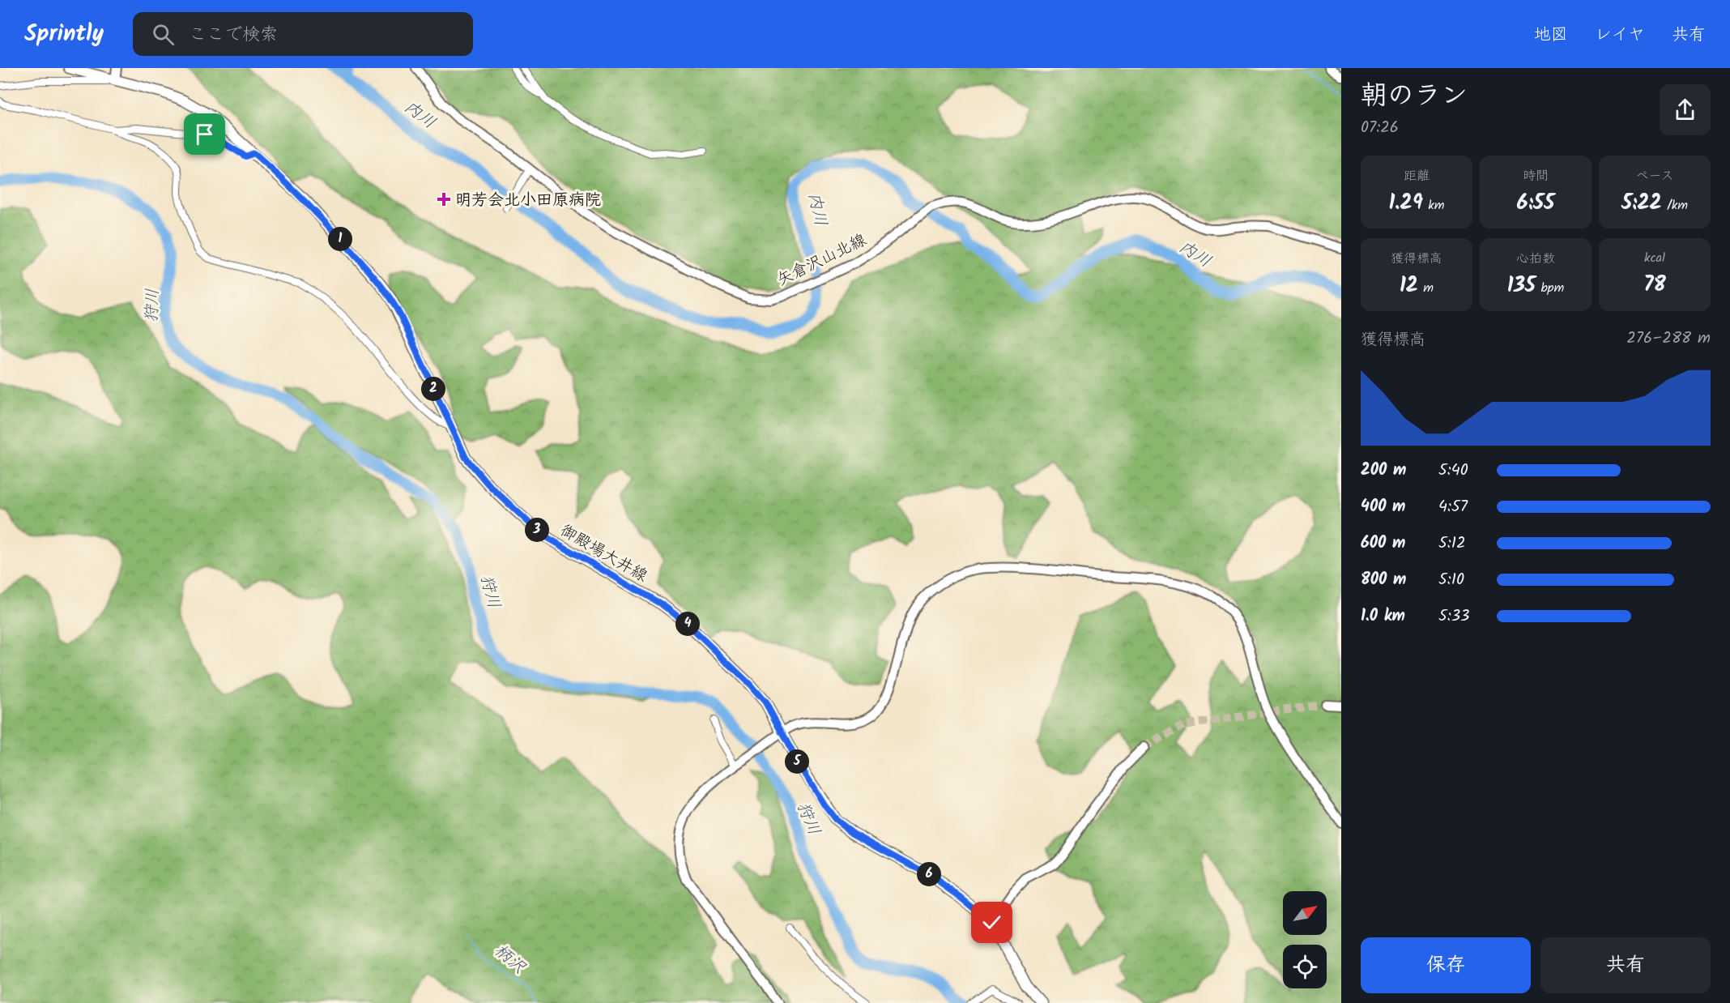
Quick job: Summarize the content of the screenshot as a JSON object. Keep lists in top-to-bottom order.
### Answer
{
  "streets": {
    "main road": ["御殿場大井線"],
    "street": ["矢倉沢山北線"]
  },
  "water": ["内川", "狩川", "柄沢"],
  "places": {
    "health": ["明芳会北小田原病院"]
  },
  "north": "top right",
  "page": {
    "header": "Sprintly",
    "search": "ここで検索",
    "nav": ["地図", "レイヤ", "共有"],
    "heading": ["朝のラン", "07:26"],
    "stats": [
      ["距離", "1.29 km"],
      ["時間", "6:55"],
      ["ペース", "5:22 /km"],
      ["獲得標高", "12 m"],
      ["心拍数", "135 bpm"],
      ["kcal", "78"]
    ],
    "pins": [
      "1",
      "2",
      "3",
      "4",
      "5",
      "6"
    ],
    "chart": ["獲得標高", "276–288 m"],
    "list": [
      {
        "name": "200 m",
        "note": "5:40"
      },
      {
        "name": "400 m",
        "note": "4:57"
      },
      {
        "name": "600 m",
        "note": "5:12"
      },
      {
        "name": "800 m",
        "note": "5:10"
      },
      {
        "name": "1.0 km",
        "note": "5:33"
      }
    ],
    "buttons": ["保存", "共有"]
  }
}
